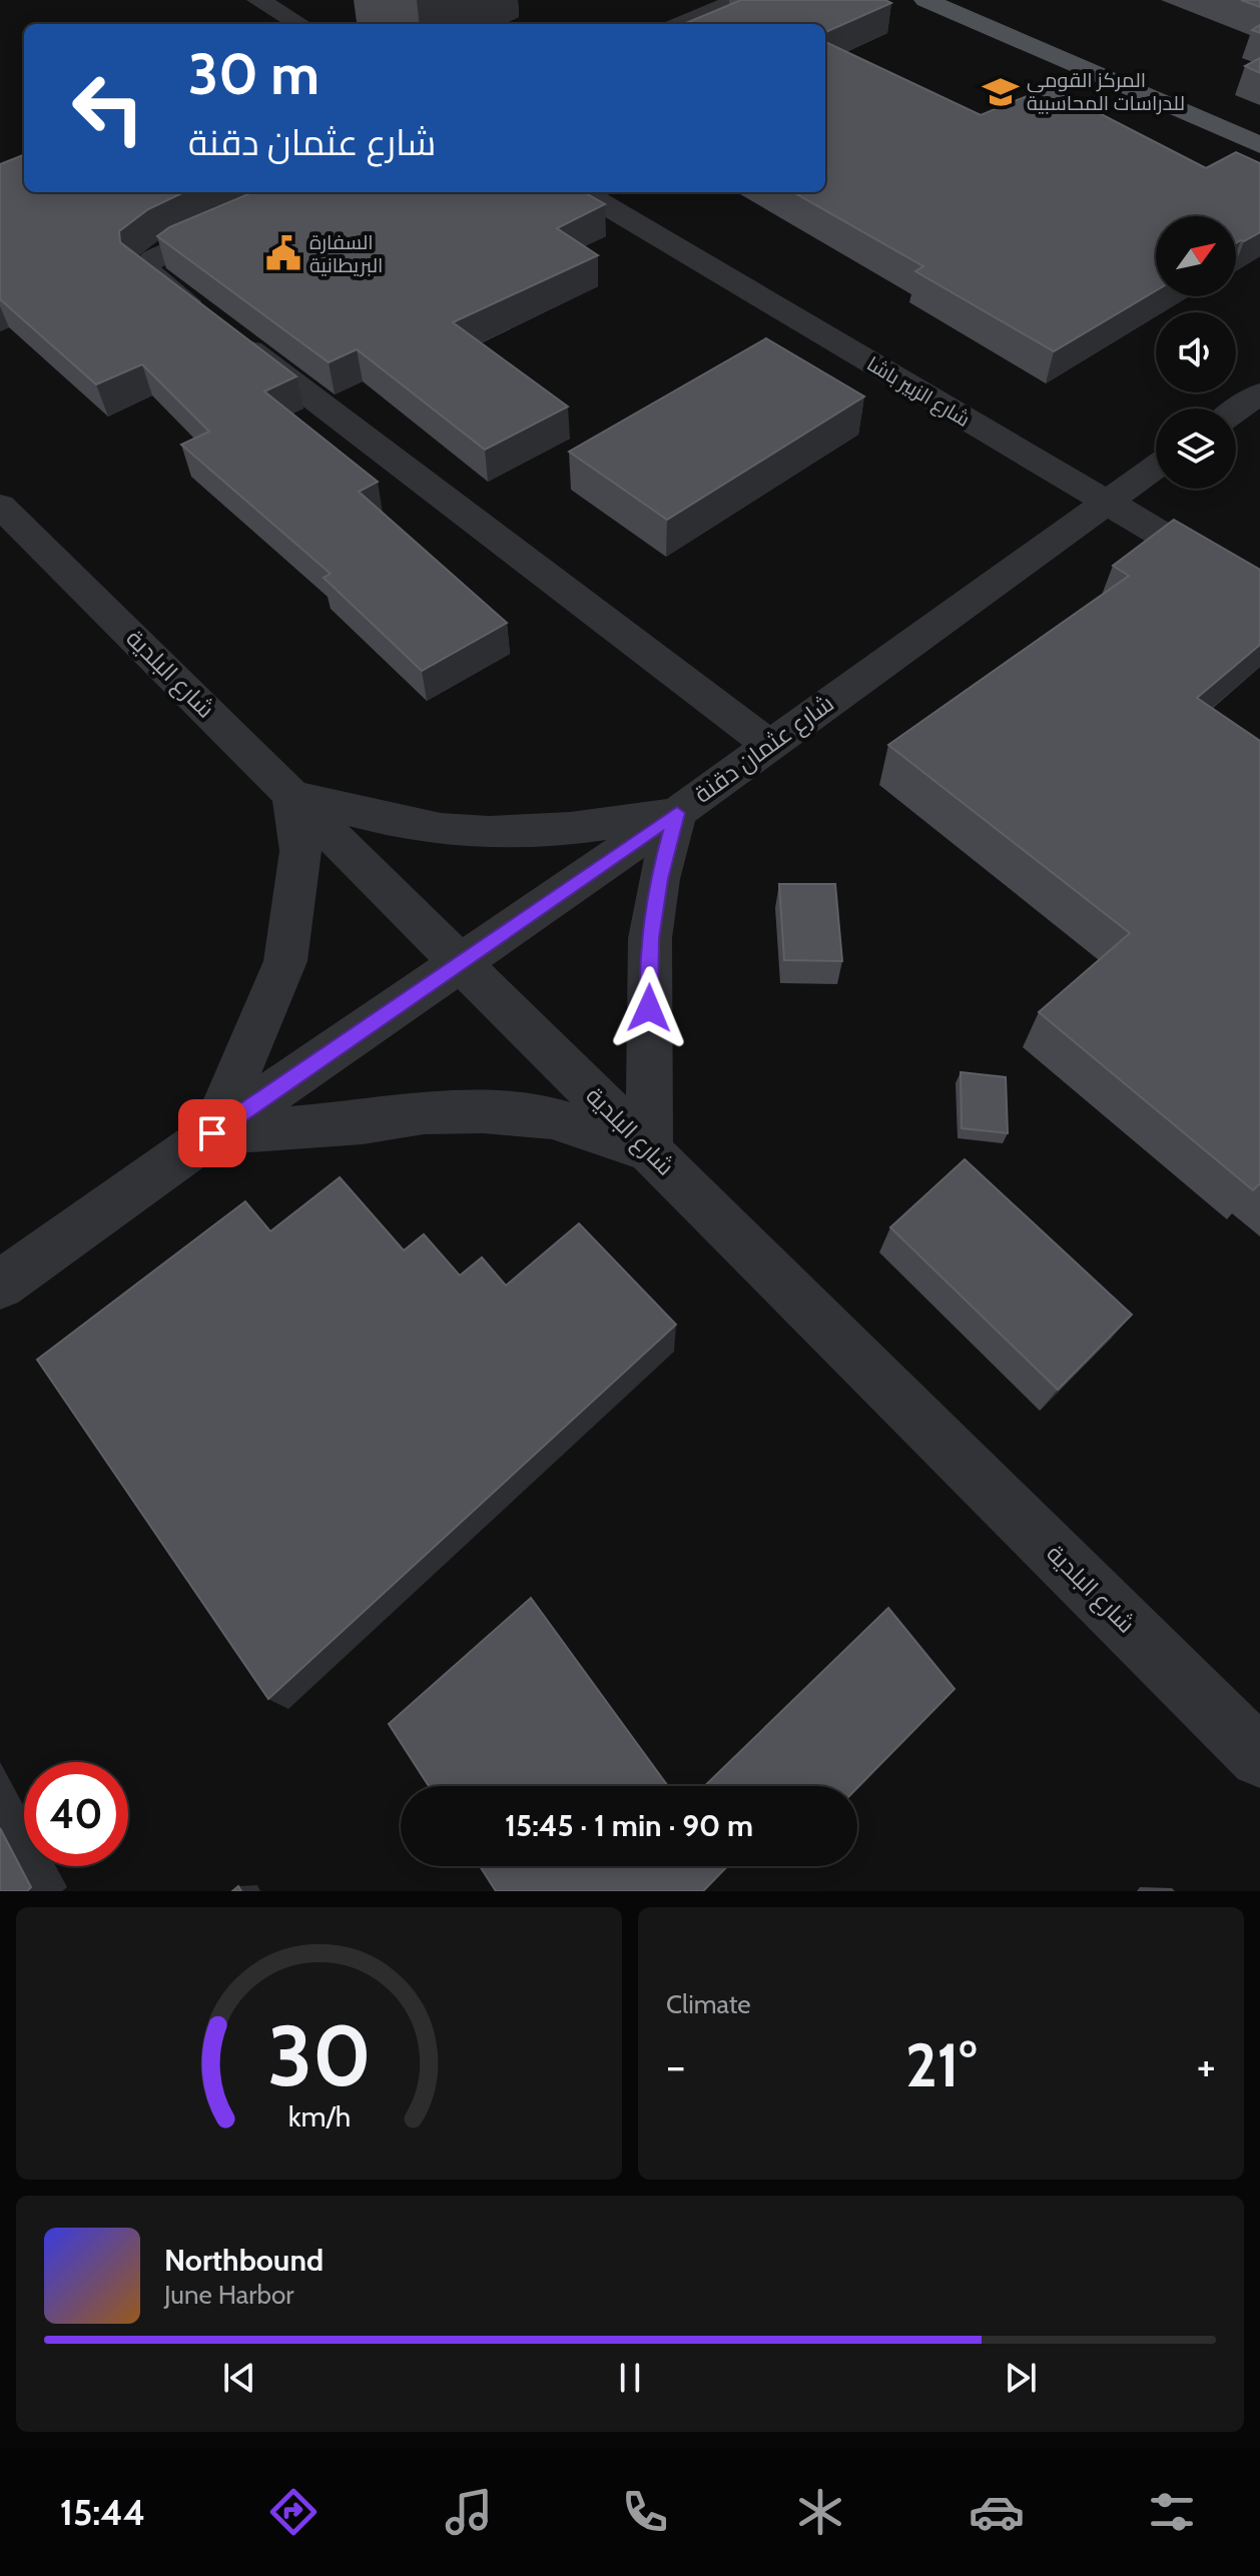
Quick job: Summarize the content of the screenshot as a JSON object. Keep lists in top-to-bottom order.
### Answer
{
  "streets": {
    "street": ["شارع الزبير باشا", "شارع البلدية", "شارع عثمان دقنة"]
  },
  "crossings": [
    ["شارع الزبير باشا", "شارع عثمان دقنة"],
    ["شارع البلدية", "شارع عثمان دقنة"]
  ],
  "places": {
    "school or university": ["المركز القومي للدراسات المحاسبية"],
    "public building": ["السفارة البريطانية"]
  },
  "north": "top right",
  "page": {
    "turn": ["30 m", "شارع عثمان دقنة"],
    "limit": "40",
    "trip": "15:45 · 1 min · 90 m",
    "tile": "Climate",
    "heat": ["−", "21°", "+"],
    "song": ["Northbound", "June Harbor"],
    "tabs": "15:44",
    "gauge": ["30", "km/h"]
  }
}
